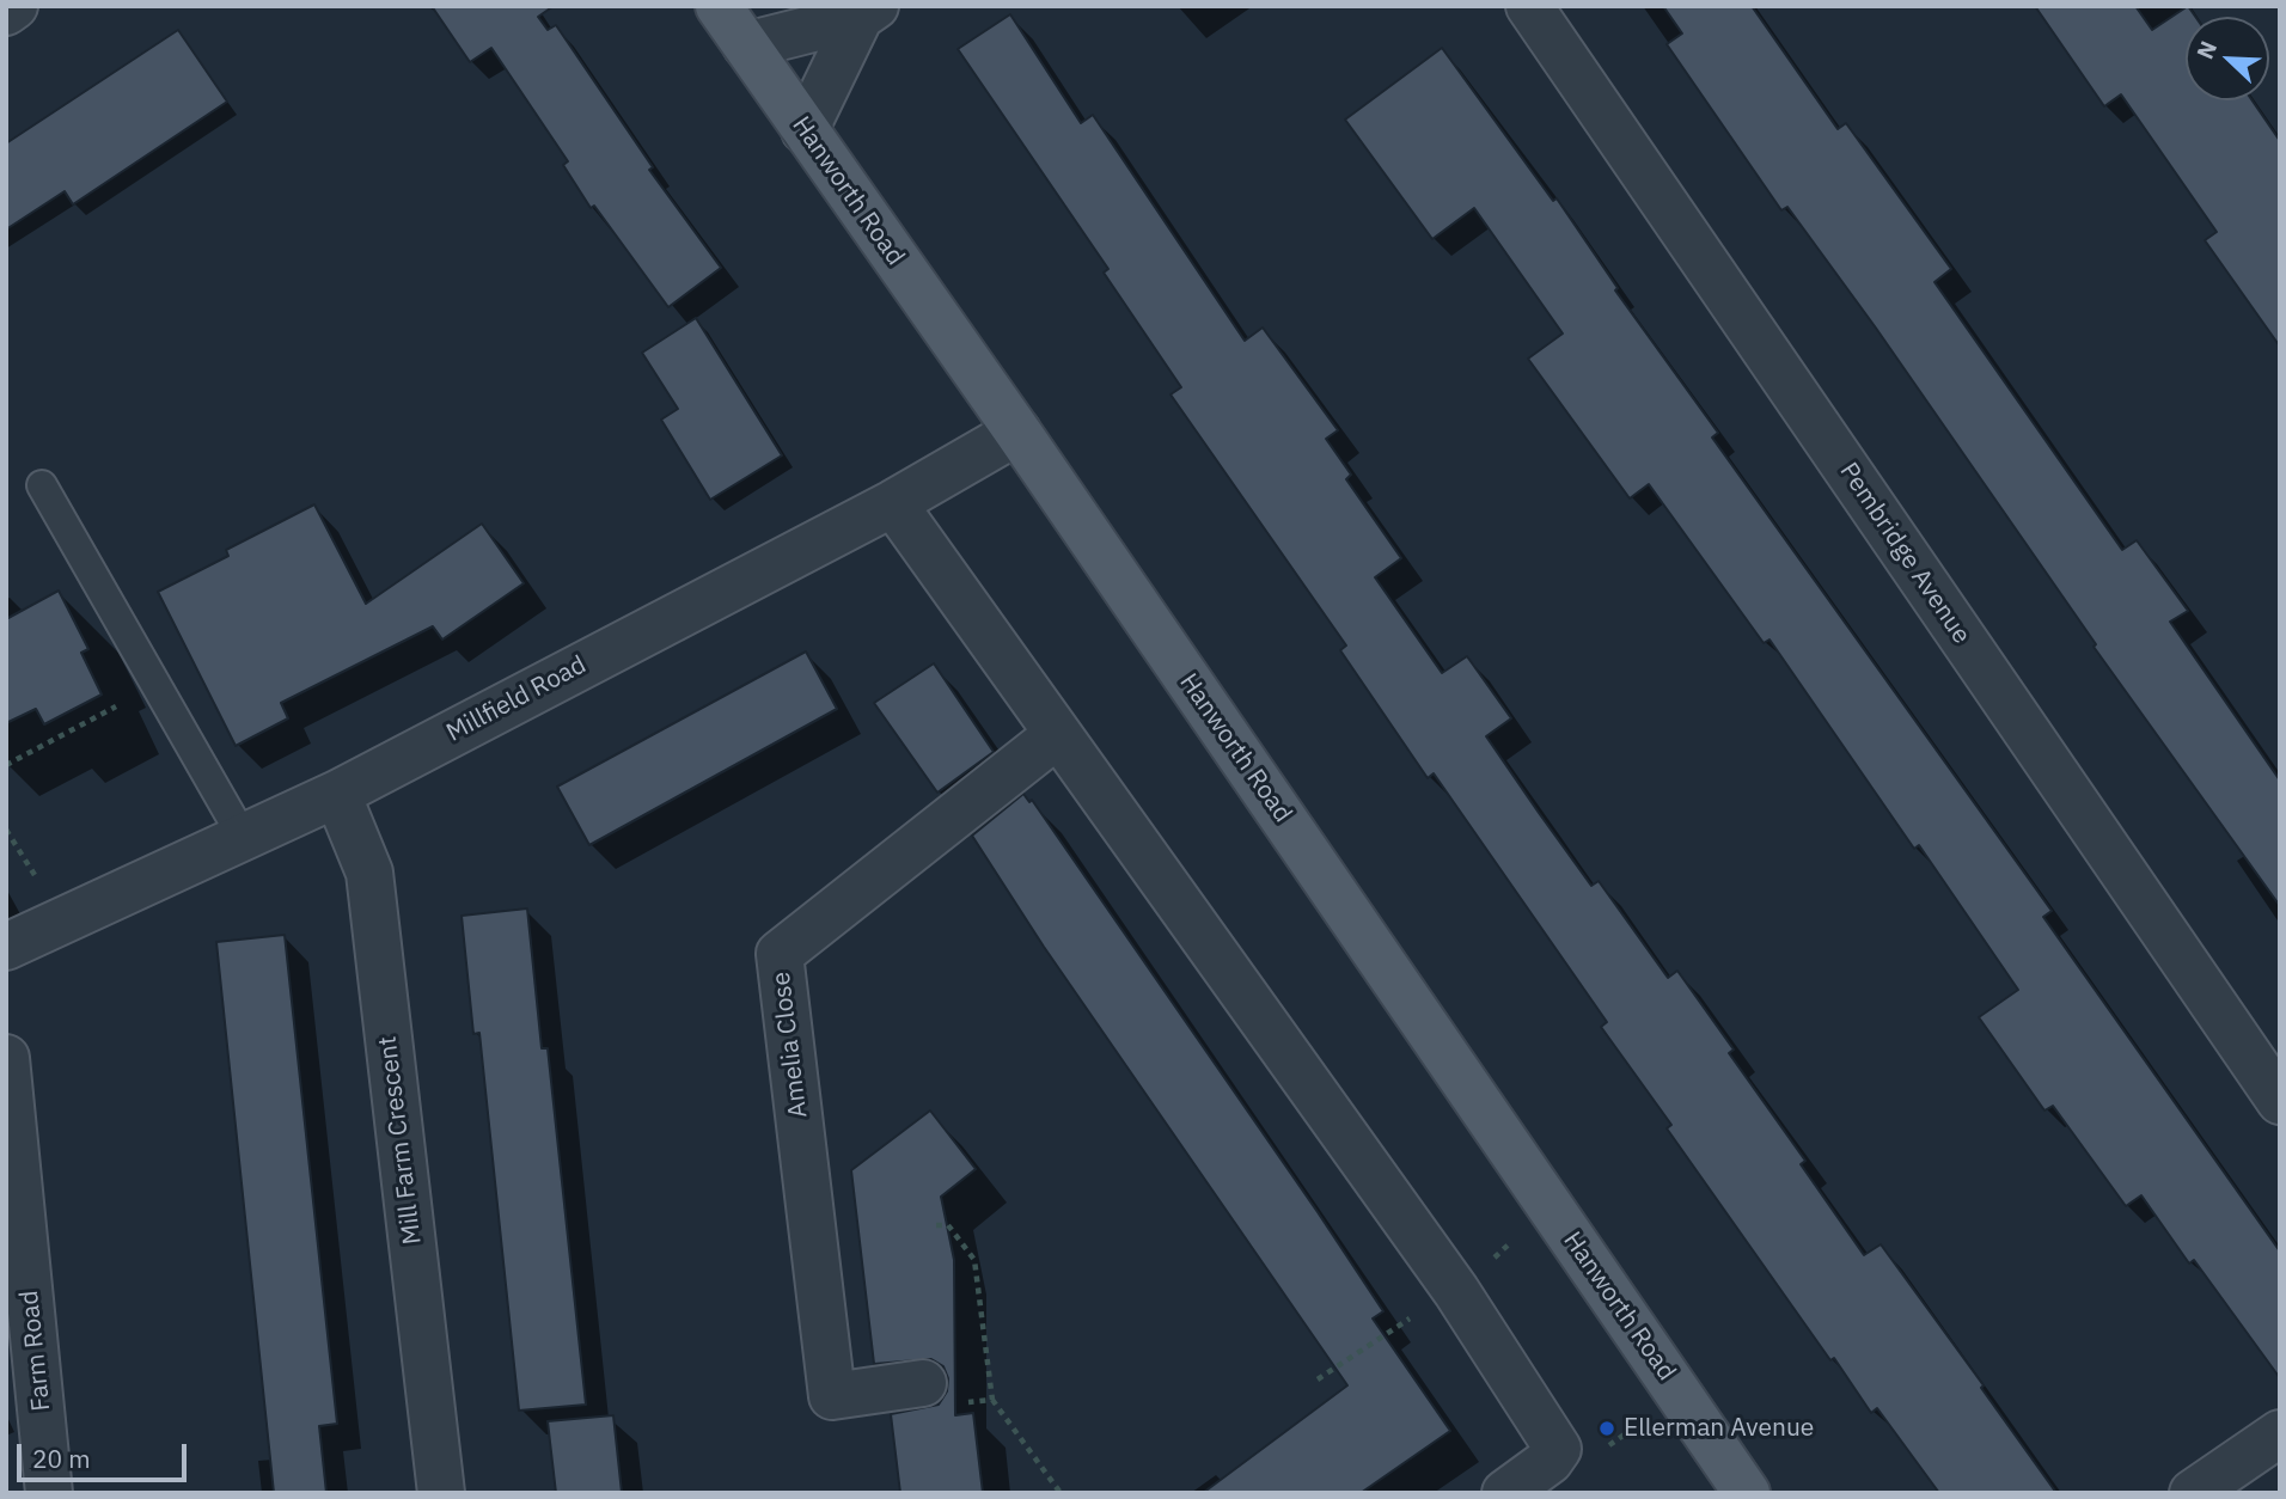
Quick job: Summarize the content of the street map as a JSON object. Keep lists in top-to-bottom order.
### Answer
{
  "streets": {
    "main road": ["Hanworth Road"],
    "street": [
      "Pembridge Avenue",
      "Millfield Road",
      "Amelia Close",
      "Mill Farm Crescent",
      "Farm Road"
    ]
  },
  "crossings": [
    ["Hanworth Road", "Millfield Road"],
    ["Millfield Road", "Mill Farm Crescent"]
  ],
  "places": ["Ellerman Avenue"],
  "scale_bar": "20 m",
  "north": "top left"
}
